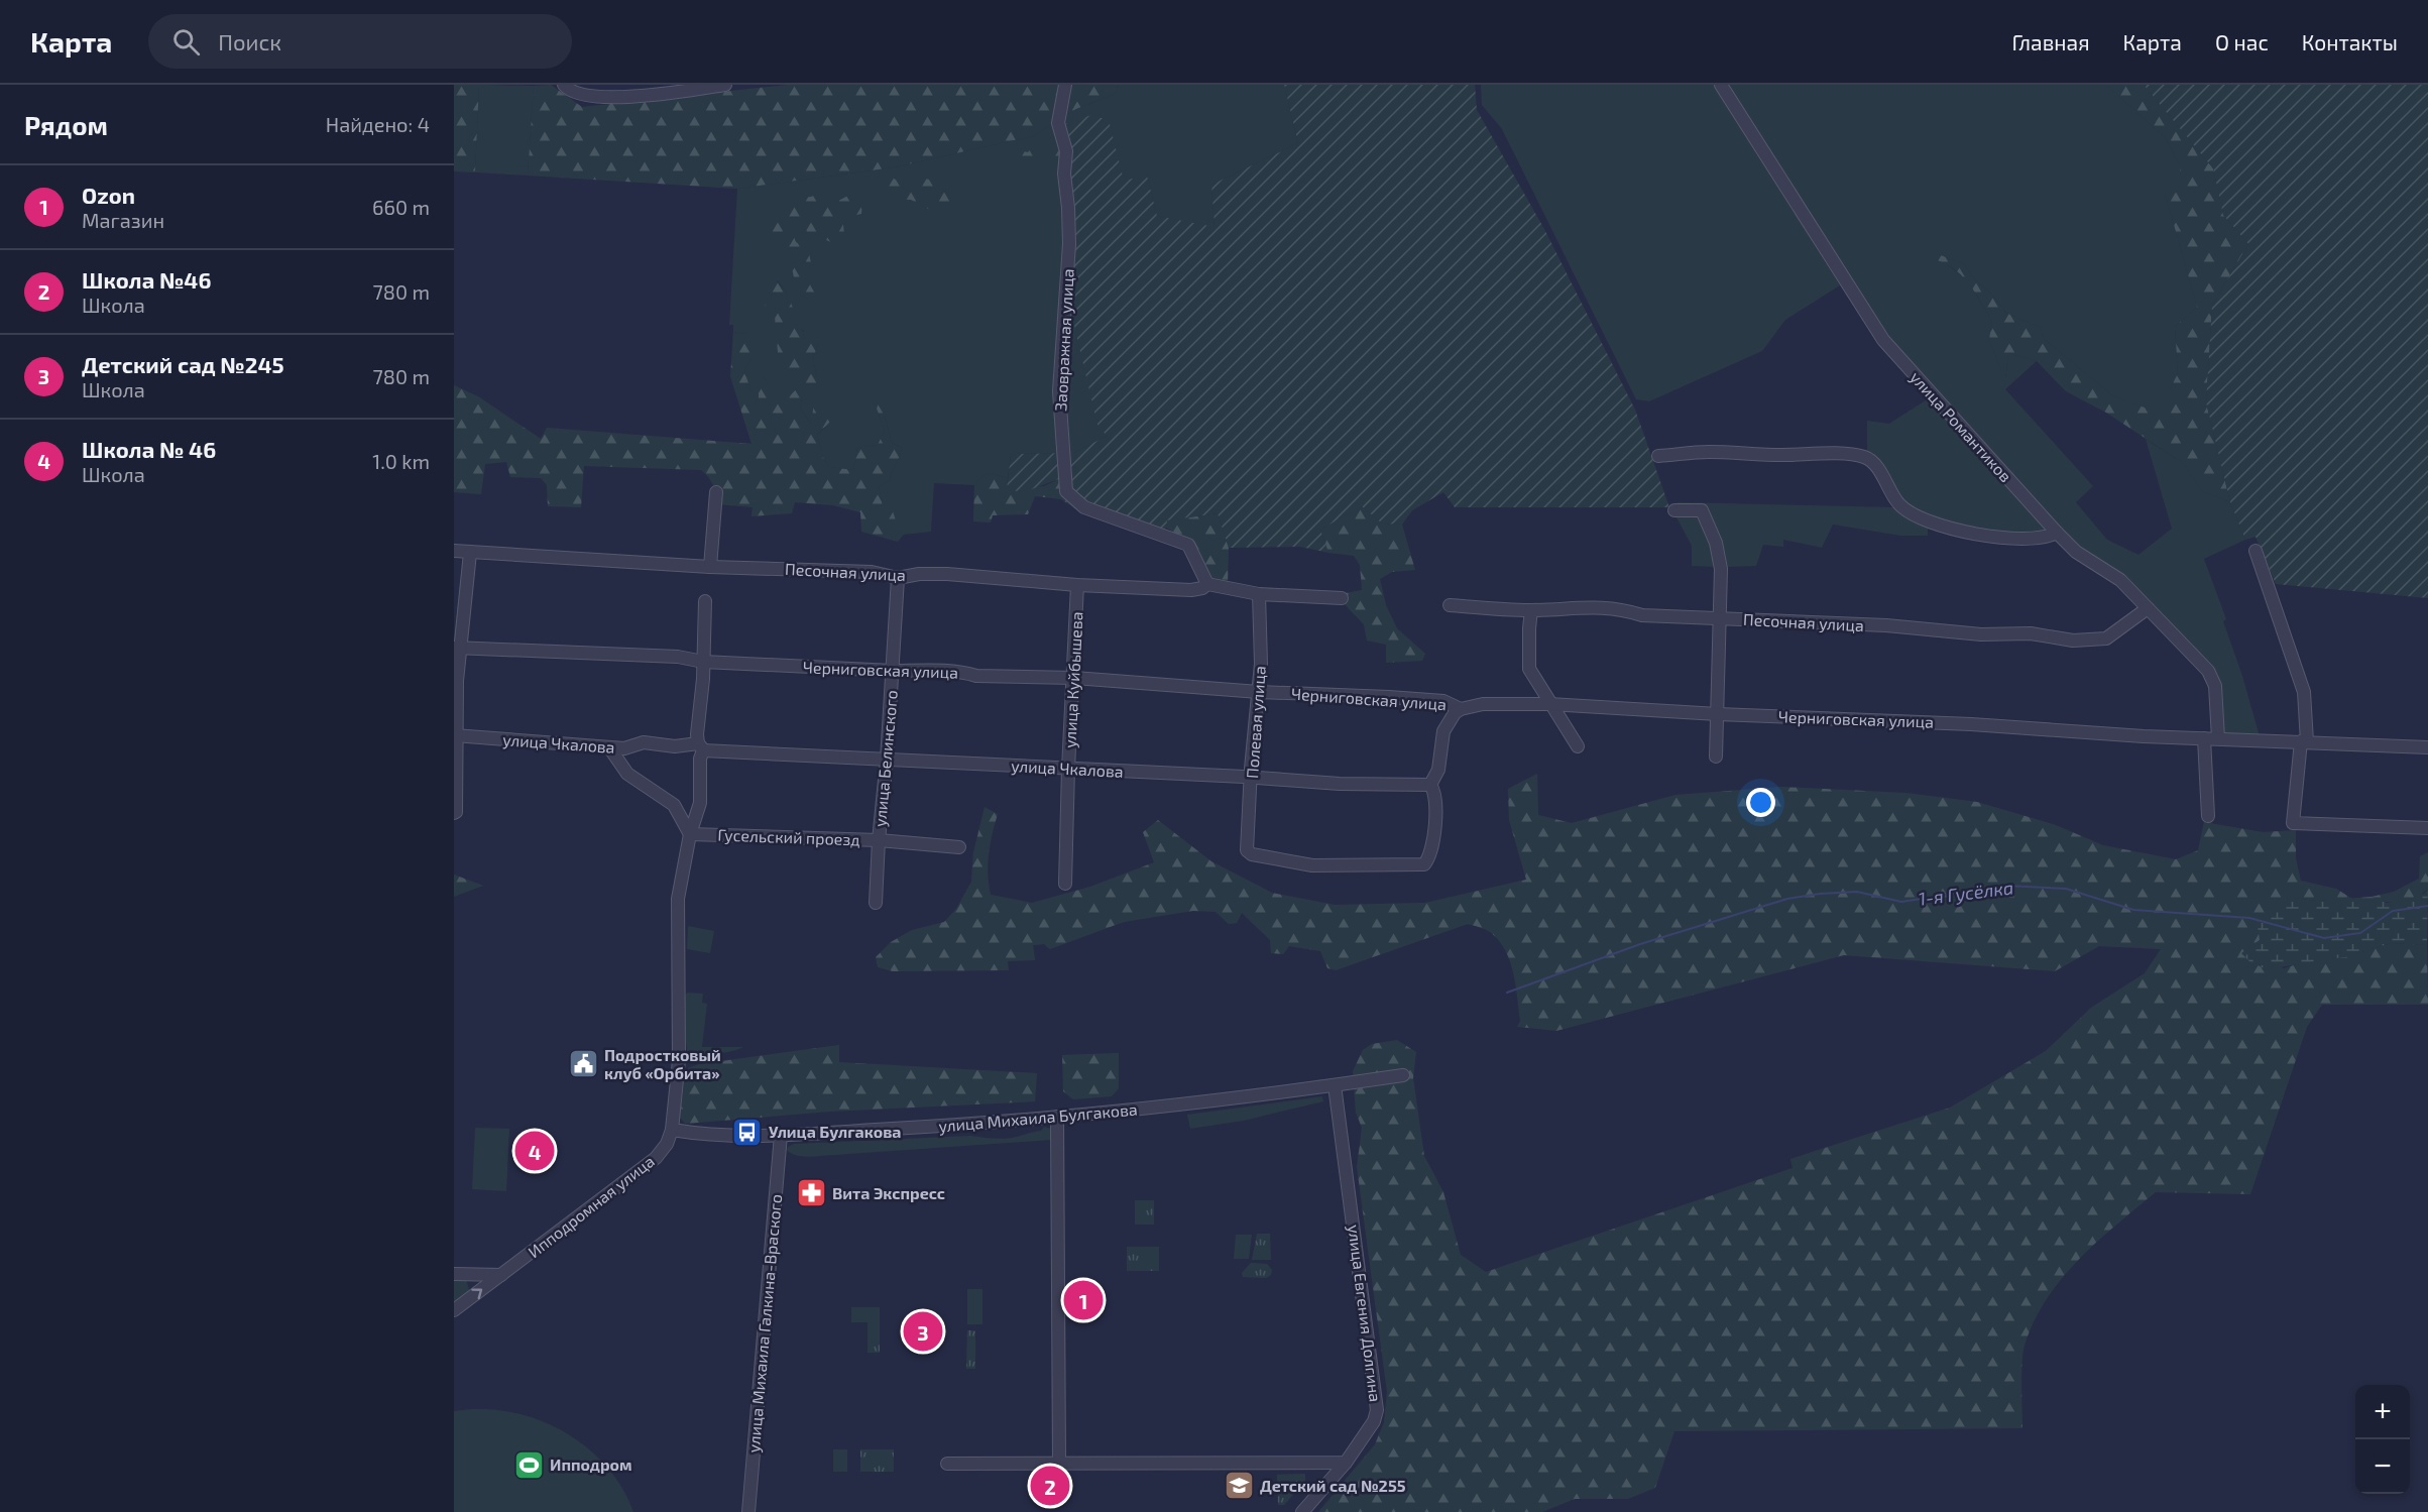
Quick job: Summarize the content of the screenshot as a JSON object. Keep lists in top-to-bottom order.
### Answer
{
  "streets": {
    "street": [
      "Заовражная улица",
      "улица Романтиков",
      "Песочная улица",
      "Черниговская улица",
      "улица Куйбышева",
      "Полевая улица",
      "улица Чкалова",
      "улица Белинского",
      "Гусельский проезд",
      "улица Михаила Булгакова",
      "Ипподромная улица",
      "улица Евгения Долгина",
      "улица Михаила Галкина-Враского"
    ]
  },
  "crossings": [
    ["Заовражная улица", "Песочная улица"],
    ["улица Романтиков", "Песочная улица"],
    ["улица Романтиков", "Черниговская улица"],
    ["Песочная улица", "улица Куйбышева"],
    ["Песочная улица", "Полевая улица"],
    ["Песочная улица", "улица Белинского"],
    ["Черниговская улица", "улица Куйбышева"],
    ["Черниговская улица", "Полевая улица"],
    ["Черниговская улица", "улица Белинского"],
    ["Черниговская улица", "Ипподромная улица"],
    ["улица Куйбышева", "улица Чкалова"],
    ["Полевая улица", "улица Чкалова"],
    ["улица Чкалова", "улица Белинского"],
    ["улица Чкалова", "Ипподромная улица"],
    ["улица Белинского", "Гусельский проезд"],
    ["Гусельский проезд", "Ипподромная улица"],
    ["улица Михаила Булгакова", "Ипподромная улица"],
    ["улица Михаила Булгакова", "улица Евгения Долгина"],
    ["улица Михаила Булгакова", "улица Михаила Галкина-Враского"]
  ],
  "water": ["1-я Гусёлка"],
  "places": {
    "public building": ["Подростковый клуб «Орбита»"],
    "bus stop": ["Улица Булгакова"],
    "pharmacy": ["Вита Экспресс"],
    "sports": ["Ипподром"],
    "school or university": ["Детский сад №255"]
  },
  "page": {
    "header": "Карта",
    "search": "Поиск",
    "nav": [
      "Главная",
      "Карта",
      "О нас",
      "Контакты"
    ],
    "heading": ["Рядом", "Найдено: 4"],
    "list": [
      {
        "mark": "1",
        "name": "Ozon",
        "note": "Магазин",
        "value": "660 m"
      },
      {
        "mark": "2",
        "name": "Школа №46",
        "note": "Школа",
        "value": "780 m"
      },
      {
        "mark": "3",
        "name": "Детский сад №245",
        "note": "Школа",
        "value": "780 m"
      },
      {
        "mark": "4",
        "name": "Школа № 46",
        "note": "Школа",
        "value": "1.0 km"
      }
    ],
    "pins": [
      "4",
      "1",
      "3",
      "2"
    ],
    "map_buttons": ["+", "−"]
  }
}
